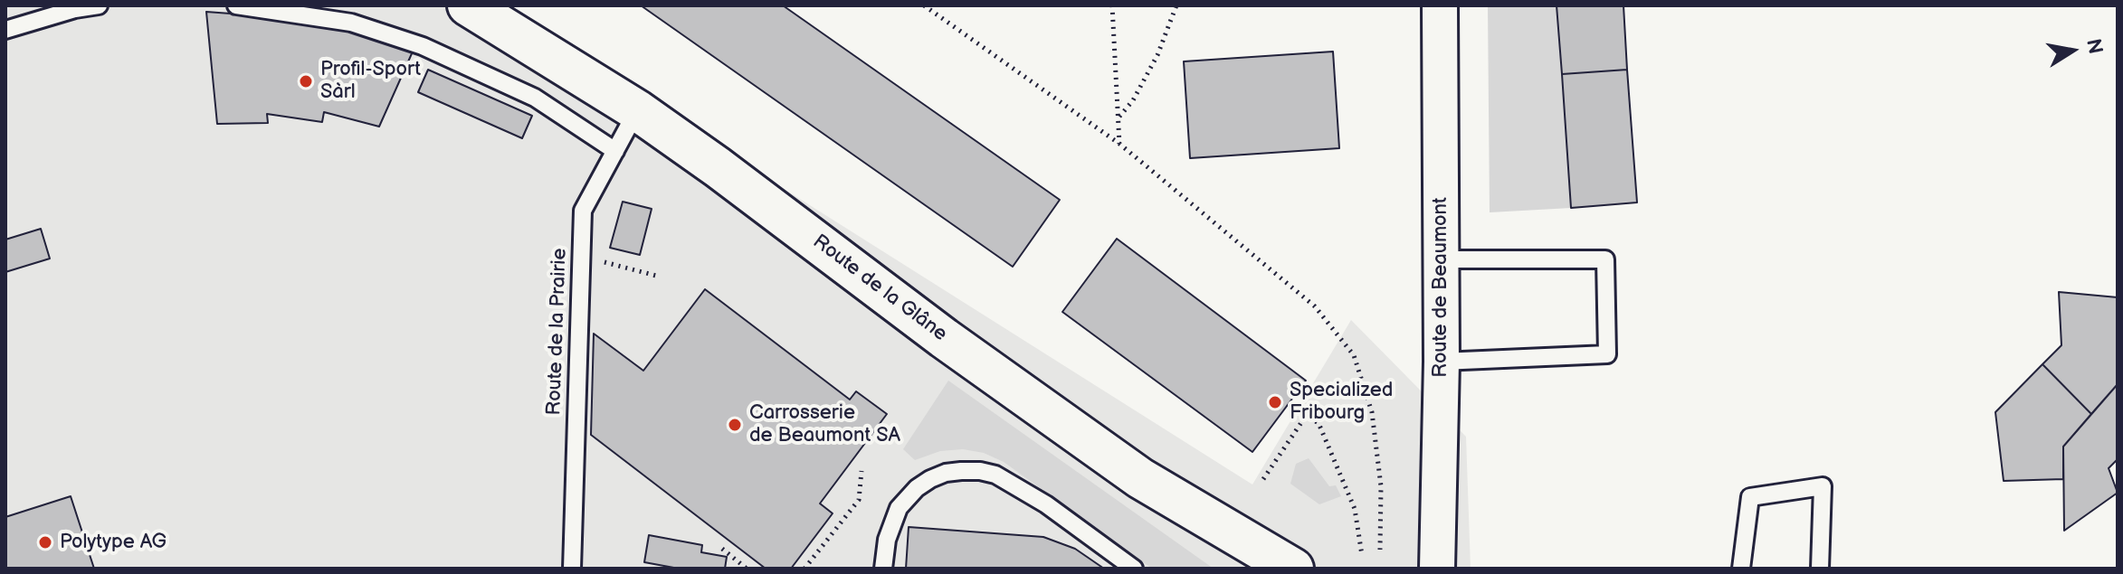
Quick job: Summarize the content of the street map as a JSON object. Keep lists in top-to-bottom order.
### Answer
{
  "streets": {
    "main road": ["Route de la Glâne"],
    "street": ["Route de Beaumont"],
    "lane": ["Route de la Prairie"]
  },
  "crossings": [
    ["Route de la Glâne", "Route de la Prairie"]
  ],
  "places": [
    "Profil-Sport Sàrl",
    "Specialized Fribourg",
    "Carrosserie de Beaumont SA",
    "Polytype AG"
  ],
  "north": "right"
}
